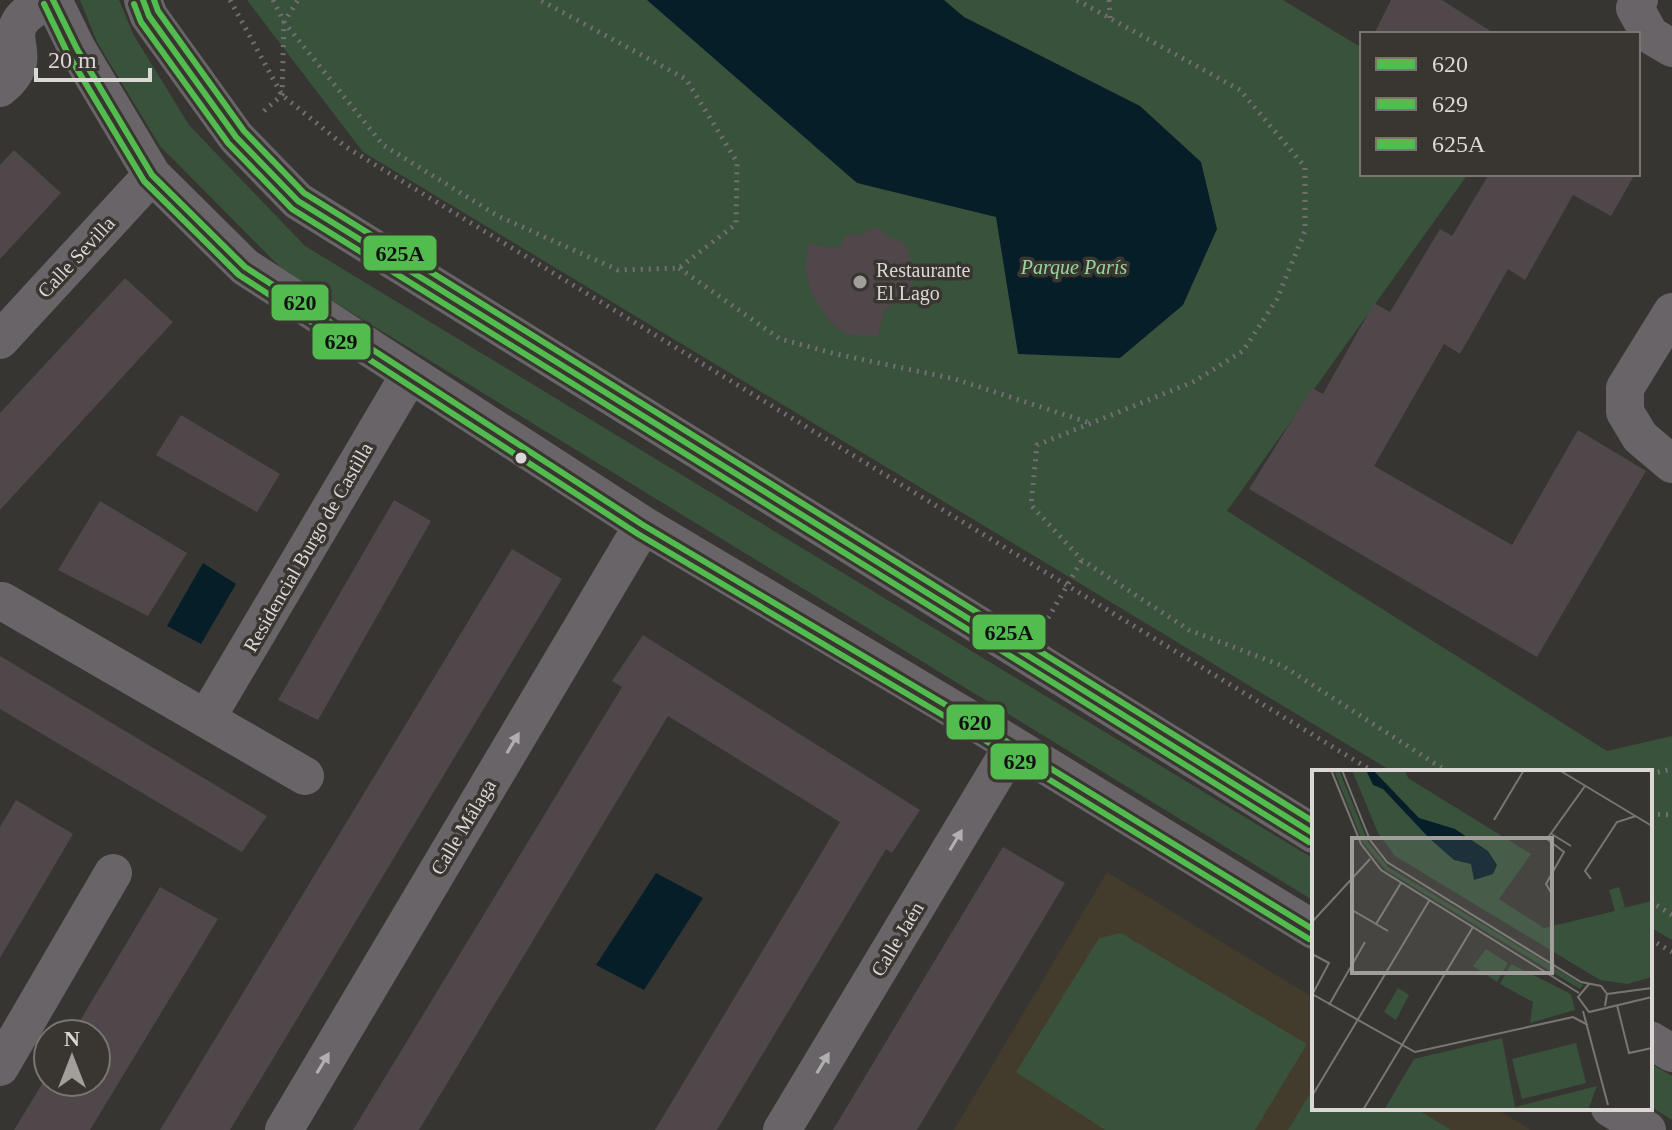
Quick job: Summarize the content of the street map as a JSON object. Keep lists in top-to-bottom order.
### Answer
{
  "streets": {
    "street": [
      "Calle Sevilla",
      "Residencial Burgo de Castilla",
      "Calle Málaga",
      "Calle Jaén"
    ]
  },
  "one_way": ["Calle Málaga", "Calle Jaén"],
  "parks": ["Parque París"],
  "places": ["Restaurante El Lago"],
  "lines": ["transit line 620", "transit line 625A", "transit line 629"],
  "legend": ["620", "629", "625A"],
  "scale_bar": "20 m",
  "north": "top"
}
